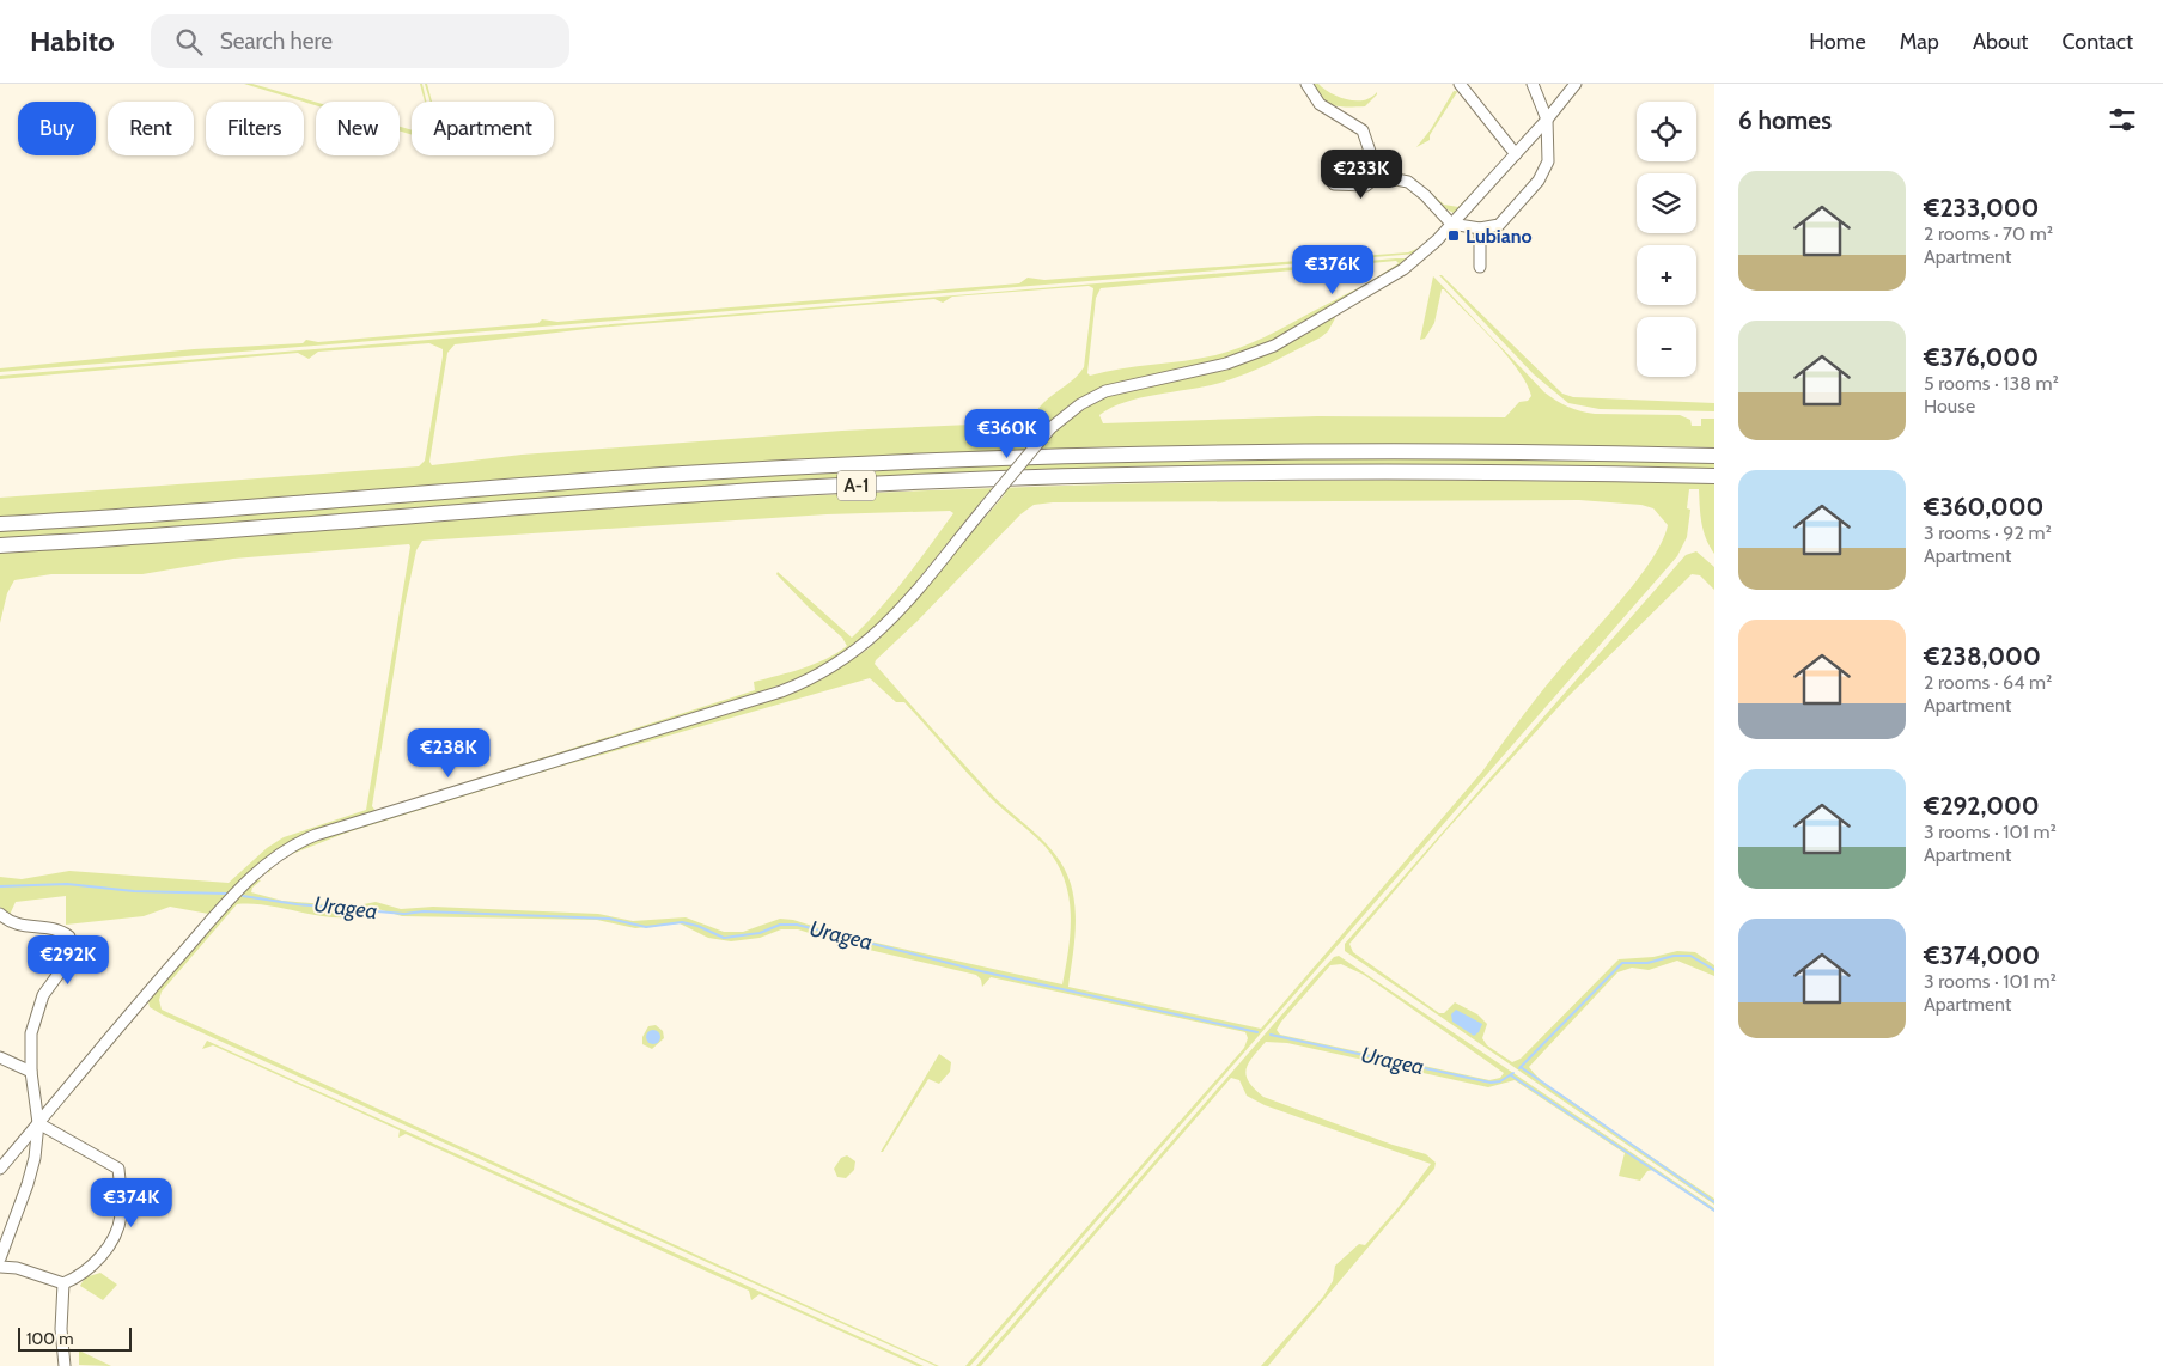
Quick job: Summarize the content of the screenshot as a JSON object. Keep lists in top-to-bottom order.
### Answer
{
  "streets": {
    "highway": ["A-1"]
  },
  "water": ["Uragea"],
  "places": {
    "transit": ["Lubiano"]
  },
  "scale_bar": "100 m",
  "page": {
    "header": "Habito",
    "search": "Search here",
    "nav": [
      "Home",
      "Map",
      "About",
      "Contact"
    ],
    "heading": "6 homes",
    "map_buttons": ["+", "−"],
    "chip": [
      "Buy",
      "Rent",
      "Filters",
      "New",
      "Apartment"
    ],
    "price": [
      "€233K",
      "€376K",
      "€360K",
      "€238K",
      "€292K",
      "€374K"
    ],
    "list": [
      {
        "name": "€233,000",
        "note": "2 rooms · 70 m² · Apartment"
      },
      {
        "name": "€376,000",
        "note": "5 rooms · 138 m² · House"
      },
      {
        "name": "€360,000",
        "note": "3 rooms · 92 m² · Apartment"
      },
      {
        "name": "€238,000",
        "note": "2 rooms · 64 m² · Apartment"
      },
      {
        "name": "€292,000",
        "note": "3 rooms · 101 m² · Apartment"
      },
      {
        "name": "€374,000",
        "note": "3 rooms · 101 m² · Apartment"
      }
    ],
    "scale": "100 m"
  }
}
